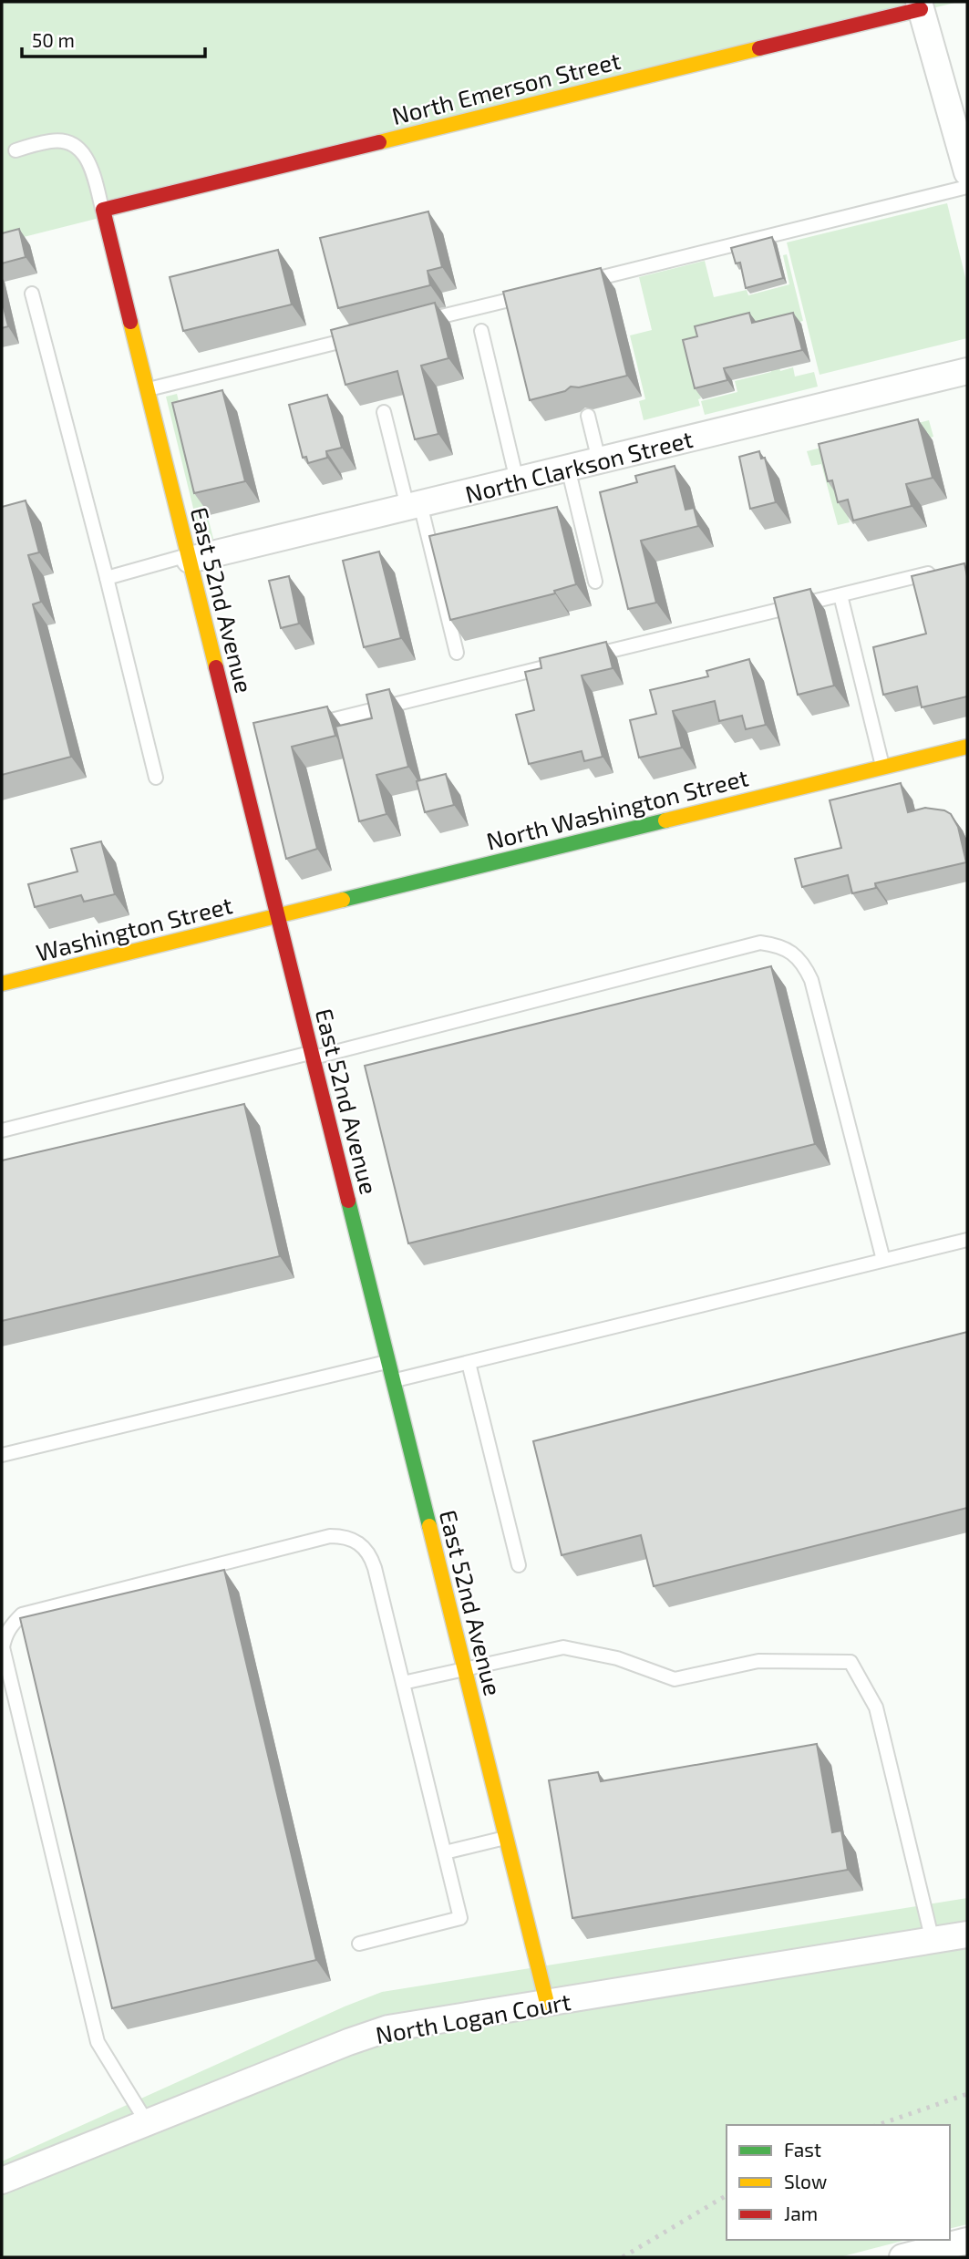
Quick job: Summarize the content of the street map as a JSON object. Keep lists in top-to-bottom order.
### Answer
{
  "streets": {
    "street": [
      "North Emerson Street",
      "North Clarkson Street",
      "East 52nd Avenue",
      "North Washington Street",
      "Washington Street",
      "North Logan Court"
    ]
  },
  "crossings": [
    ["North Emerson Street", "East 52nd Avenue"],
    ["North Clarkson Street", "East 52nd Avenue"],
    ["East 52nd Avenue", "North Washington Street"],
    ["East 52nd Avenue", "Washington Street"],
    ["East 52nd Avenue", "North Logan Court"],
    ["North Washington Street", "Washington Street"]
  ],
  "legend": ["Fast", "Slow", "Jam"],
  "scale_bar": "50 m"
}
